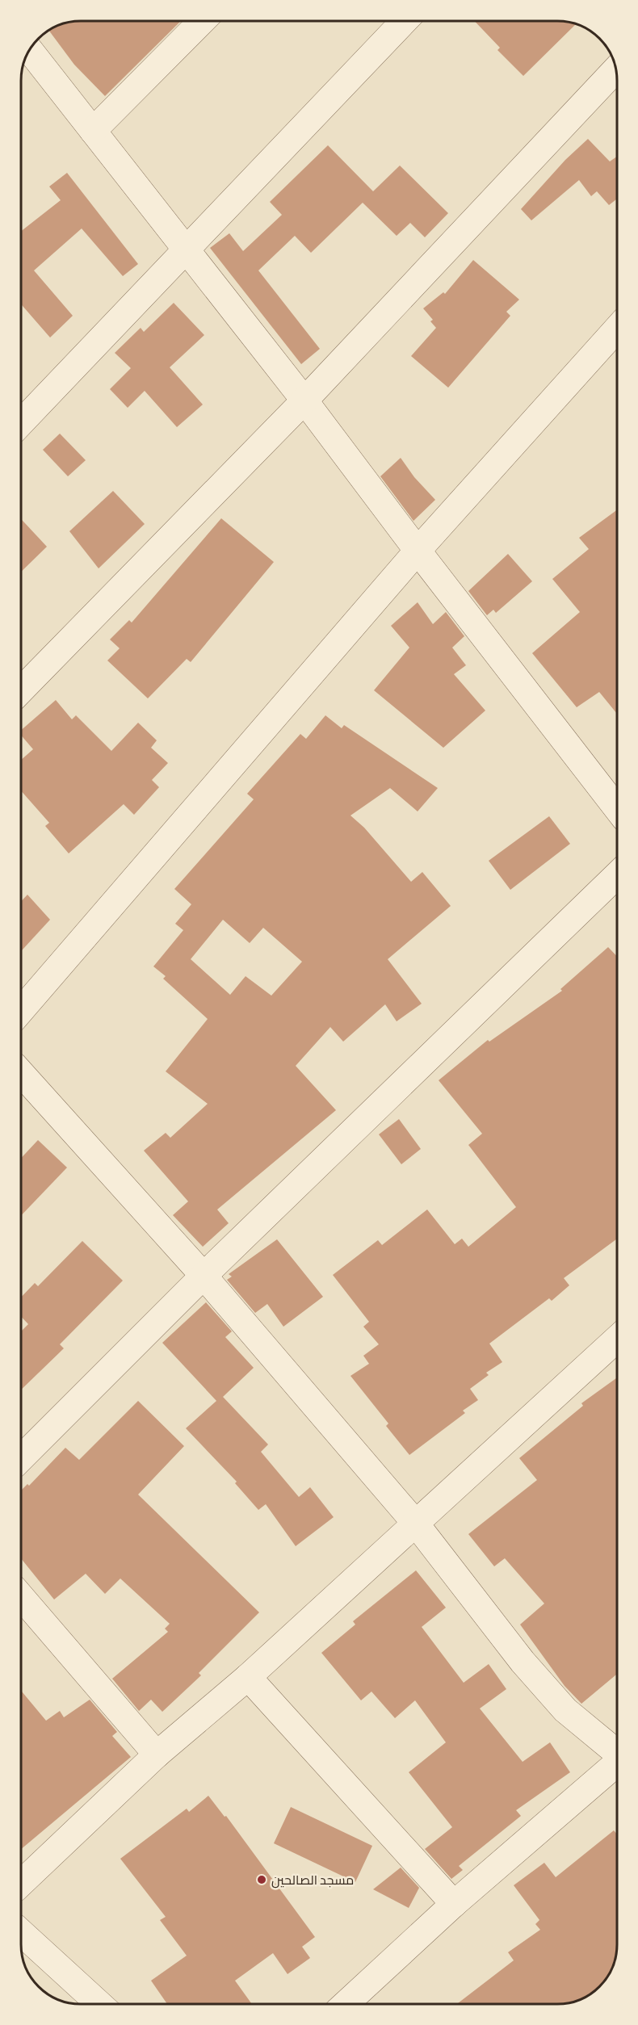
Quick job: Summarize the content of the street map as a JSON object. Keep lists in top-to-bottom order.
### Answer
{
  "places": ["مسجد الصالحين"]
}
